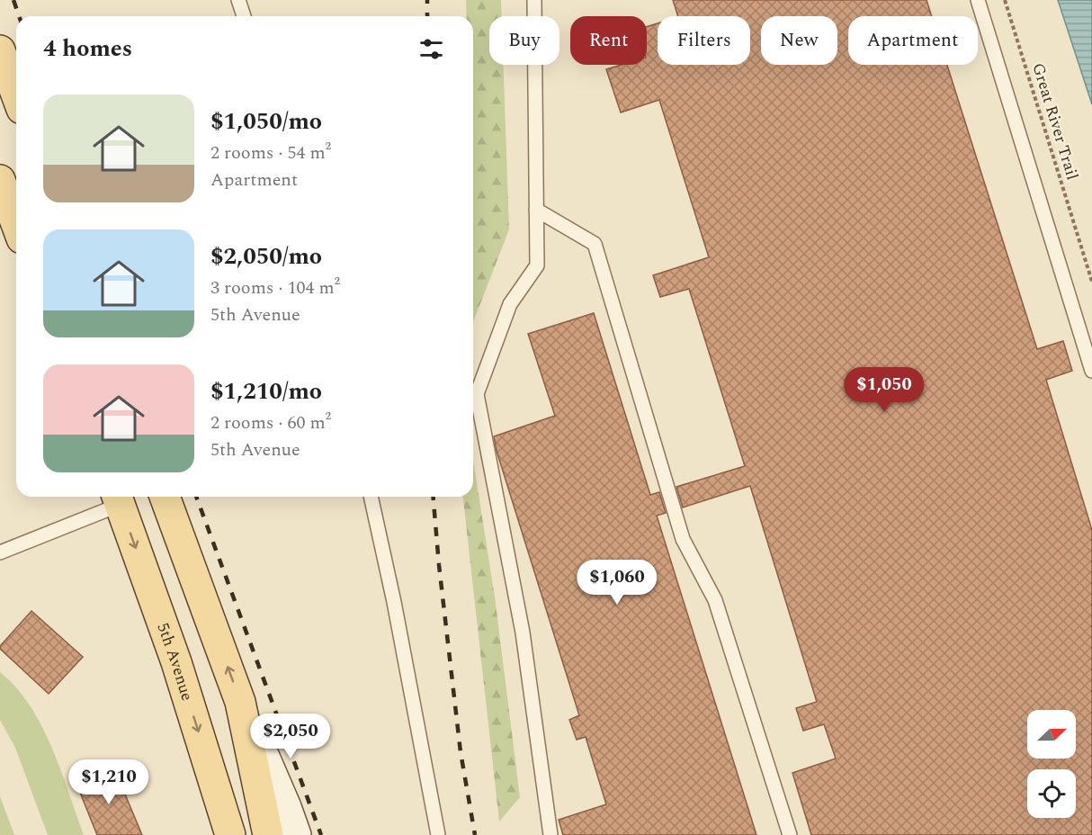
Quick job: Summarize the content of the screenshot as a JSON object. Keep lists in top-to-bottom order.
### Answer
{
  "streets": {
    "main road": ["5th Avenue"],
    "path": ["Great River Trail"]
  },
  "north": "right",
  "page": {
    "chip": [
      "Buy",
      "Rent",
      "Filters",
      "New",
      "Apartment"
    ],
    "heading": "4 homes",
    "list": [
      {
        "name": "$1,050/mo",
        "note": "2 rooms · 54 m² · Apartment"
      },
      {
        "name": "$2,050/mo",
        "note": "3 rooms · 104 m² · 5th Avenue"
      },
      {
        "name": "$1,210/mo",
        "note": "2 rooms · 60 m² · 5th Avenue"
      }
    ],
    "price": [
      "$1,050",
      "$1,060",
      "$2,050",
      "$1,210"
    ]
  }
}
